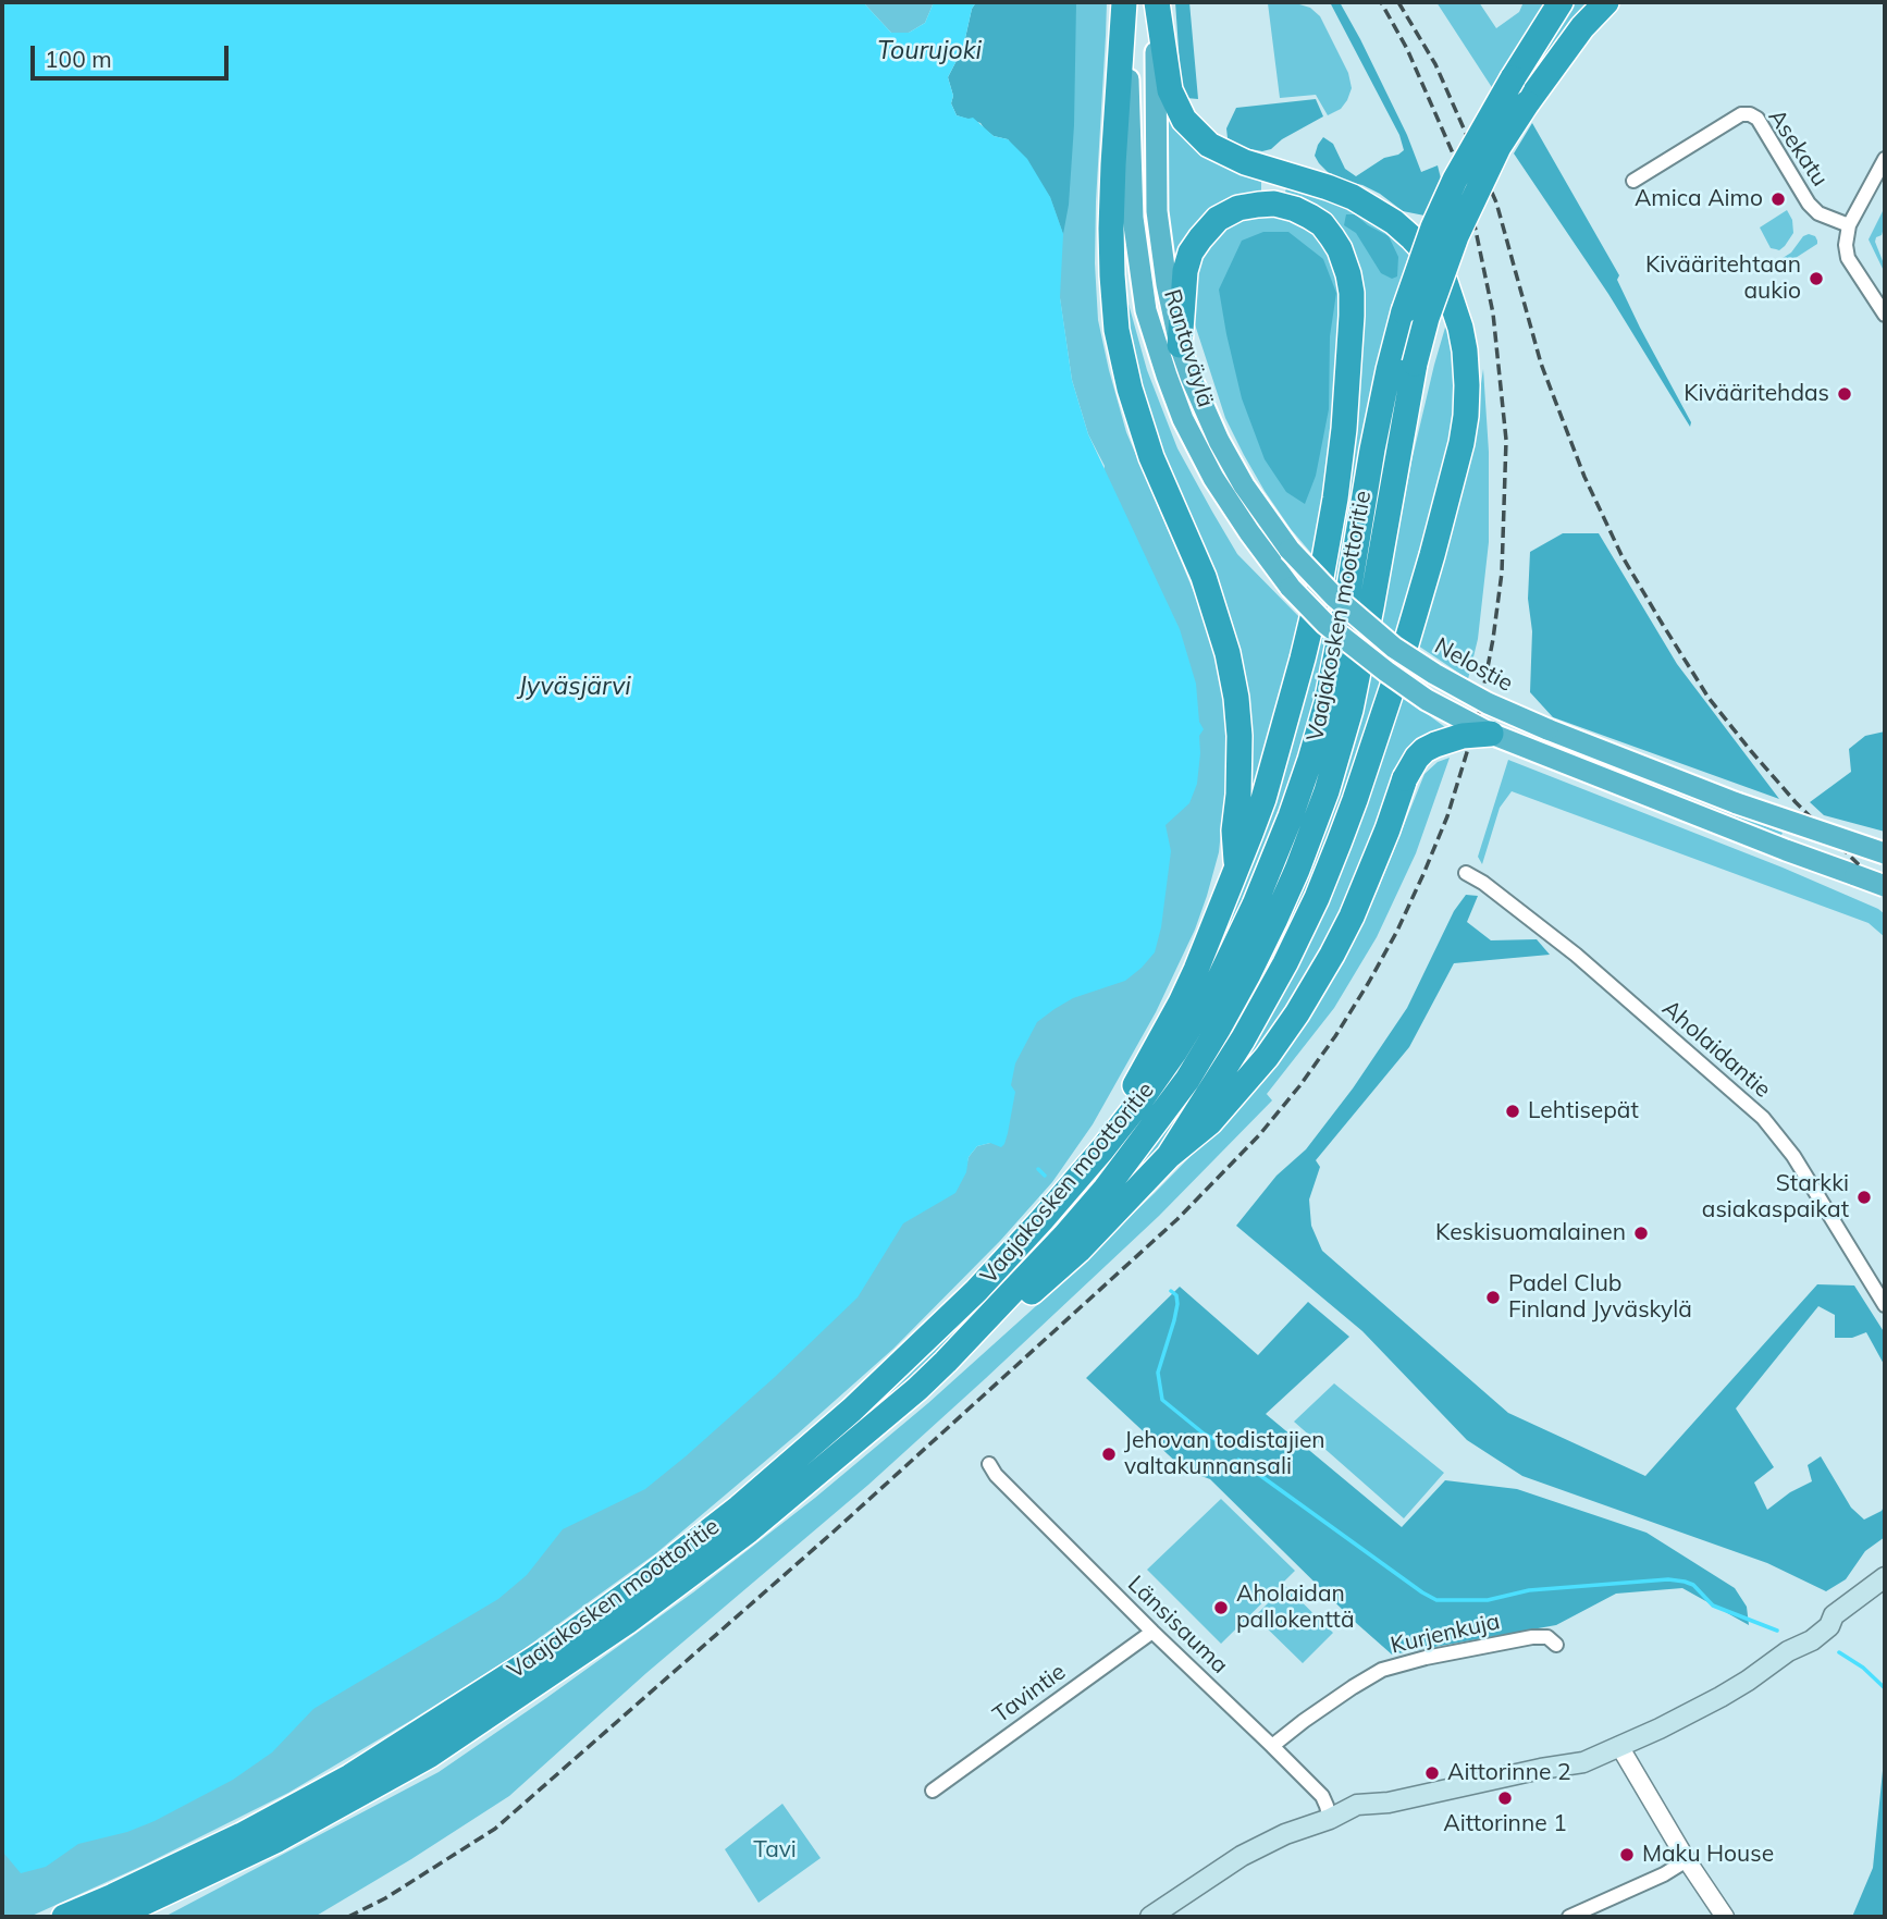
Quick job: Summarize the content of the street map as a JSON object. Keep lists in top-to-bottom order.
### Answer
{
  "streets": {
    "highway": ["Rantaväylä", "Vaajakosken moottoritie", "Nelostie"],
    "street": [
      "Asekatu",
      "Aholaidantie",
      "Länsisauma",
      "Kurjenkuja",
      "Tavintie"
    ]
  },
  "crossings": [
    ["Rantaväylä", "Nelostie"],
    ["Länsisauma", "Kurjenkuja"],
    ["Länsisauma", "Tavintie"]
  ],
  "water": ["Tourujoki", "Jyväsjärvi"],
  "parks": ["Tavi"],
  "places": [
    "Amica Aimo",
    "Kivääritehtaan aukio",
    "Kivääritehdas",
    "Lehtisepät",
    "Starkki asiakaspaikat",
    "Keskisuomalainen",
    "Padel Club Finland Jyväskylä",
    "Jehovan todistajien valtakunnansali",
    "Aholaidan pallokenttä",
    "Aittorinne 2",
    "Aittorinne 1",
    "Maku House"
  ],
  "scale_bar": "100 m"
}
